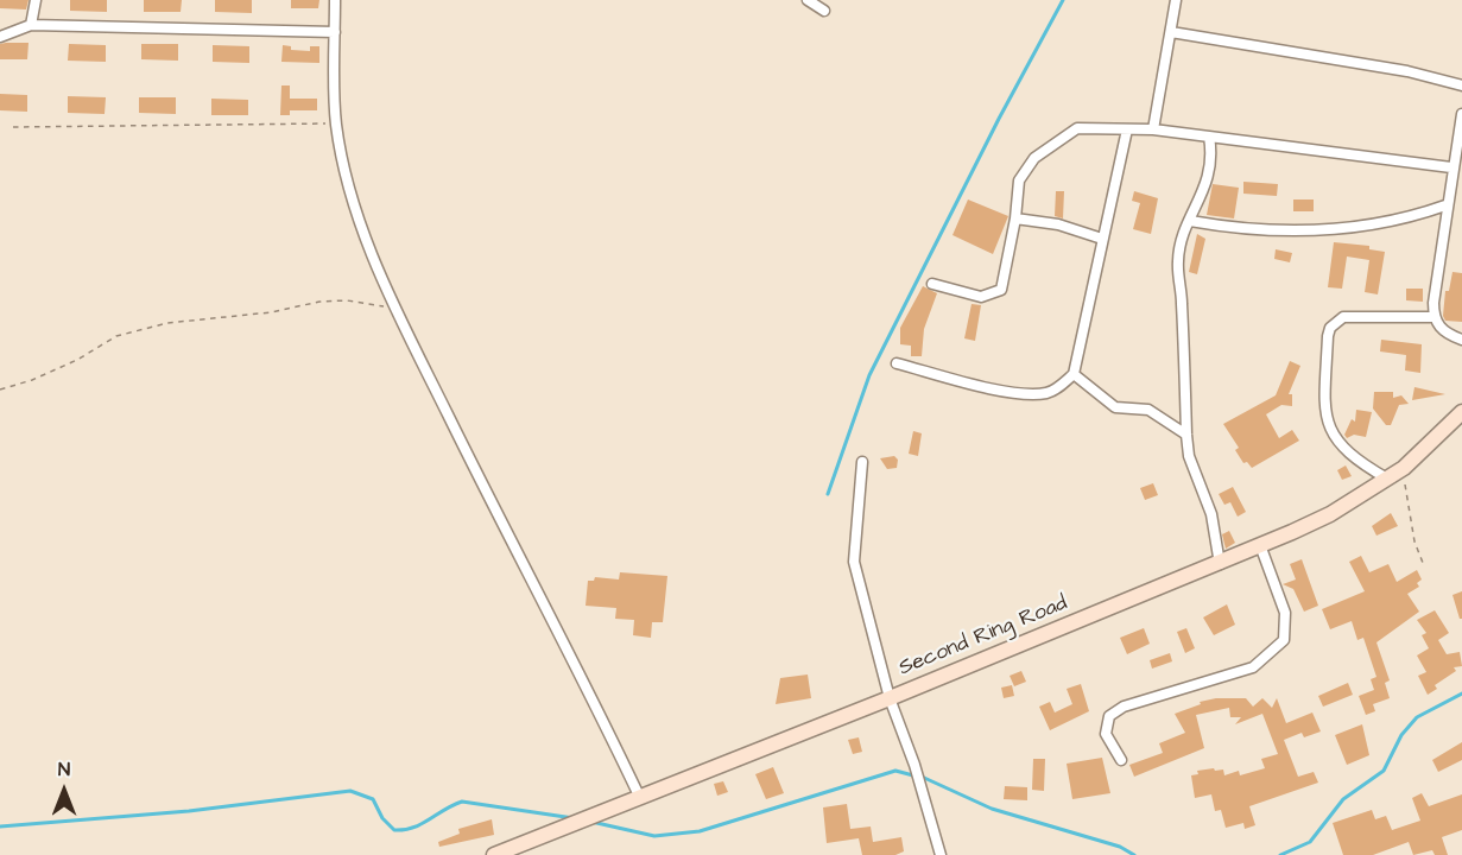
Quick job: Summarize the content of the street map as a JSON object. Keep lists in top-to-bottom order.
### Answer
{
  "streets": {
    "main road": ["Second Ring Road"]
  },
  "north": "top"
}
